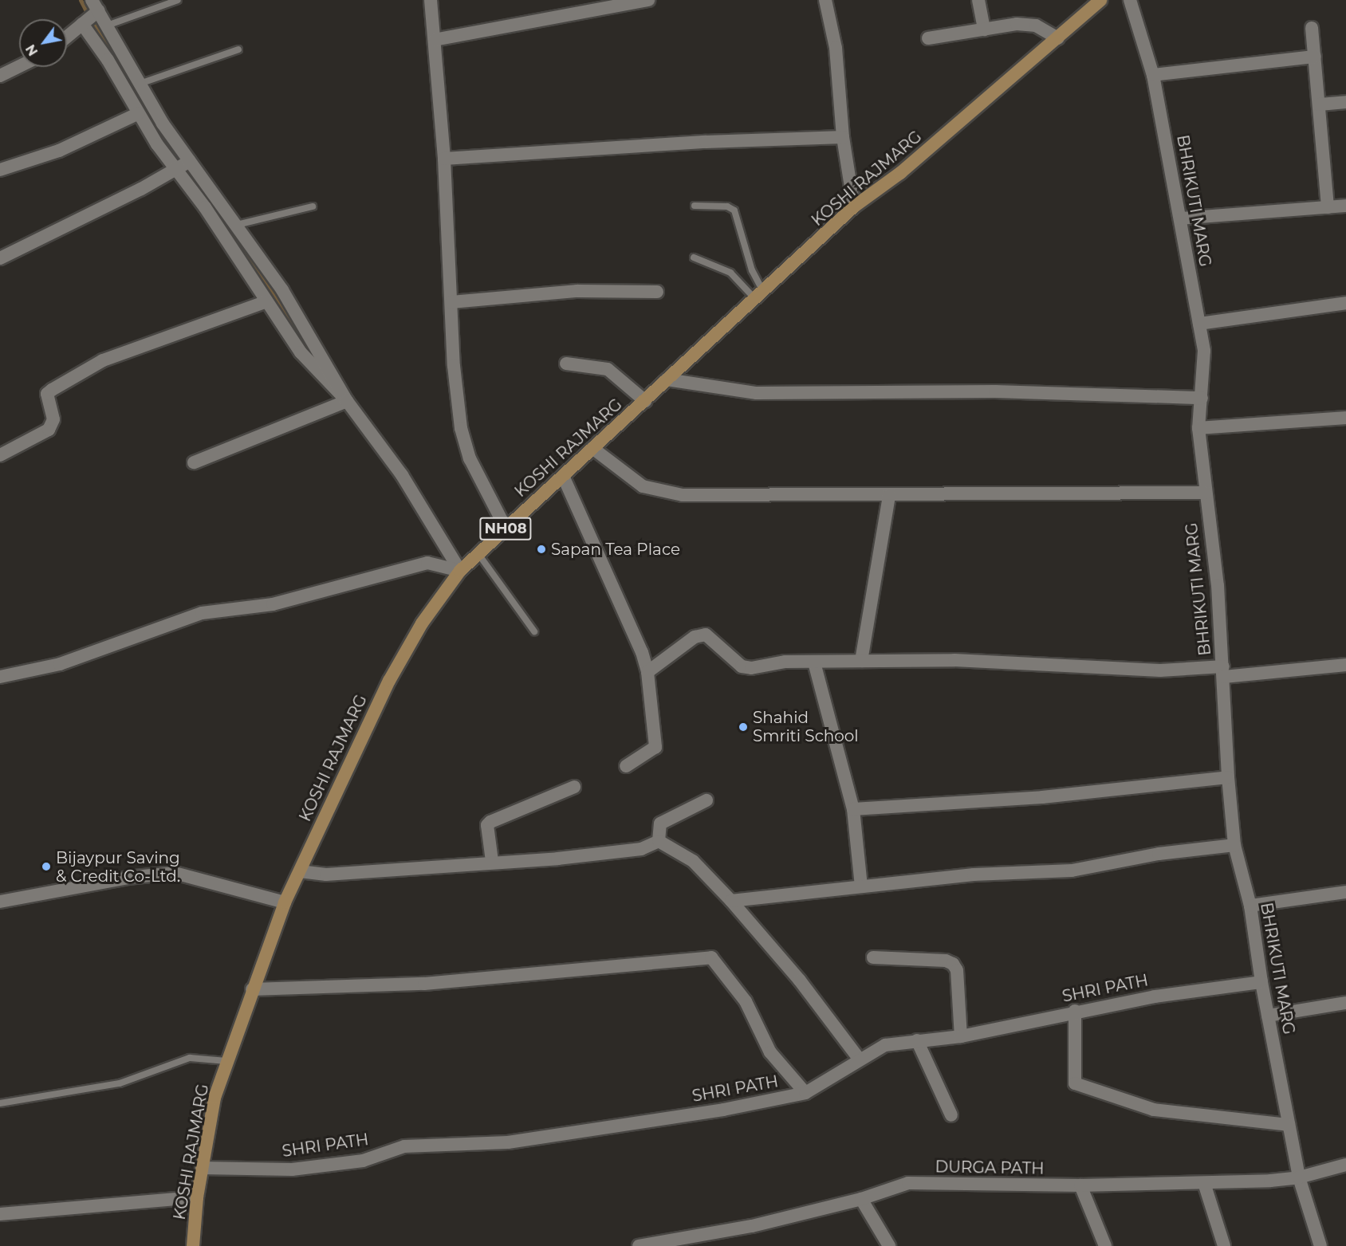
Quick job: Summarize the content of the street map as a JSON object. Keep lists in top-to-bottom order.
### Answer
{
  "streets": {
    "main road": ["KOSHI RAJMARG", "NH08"],
    "street": ["BHRIKUTI MARG", "SHRI PATH", "DURGA PATH"]
  },
  "crossings": [
    ["KOSHI RAJMARG", "SHRI PATH"],
    ["BHRIKUTI MARG", "SHRI PATH"],
    ["BHRIKUTI MARG", "DURGA PATH"]
  ],
  "places": ["Sapan Tea Place", "Shahid Smriti School", "Bijaypur Saving & Credit Co-Ltd."],
  "north": "bottom left"
}
